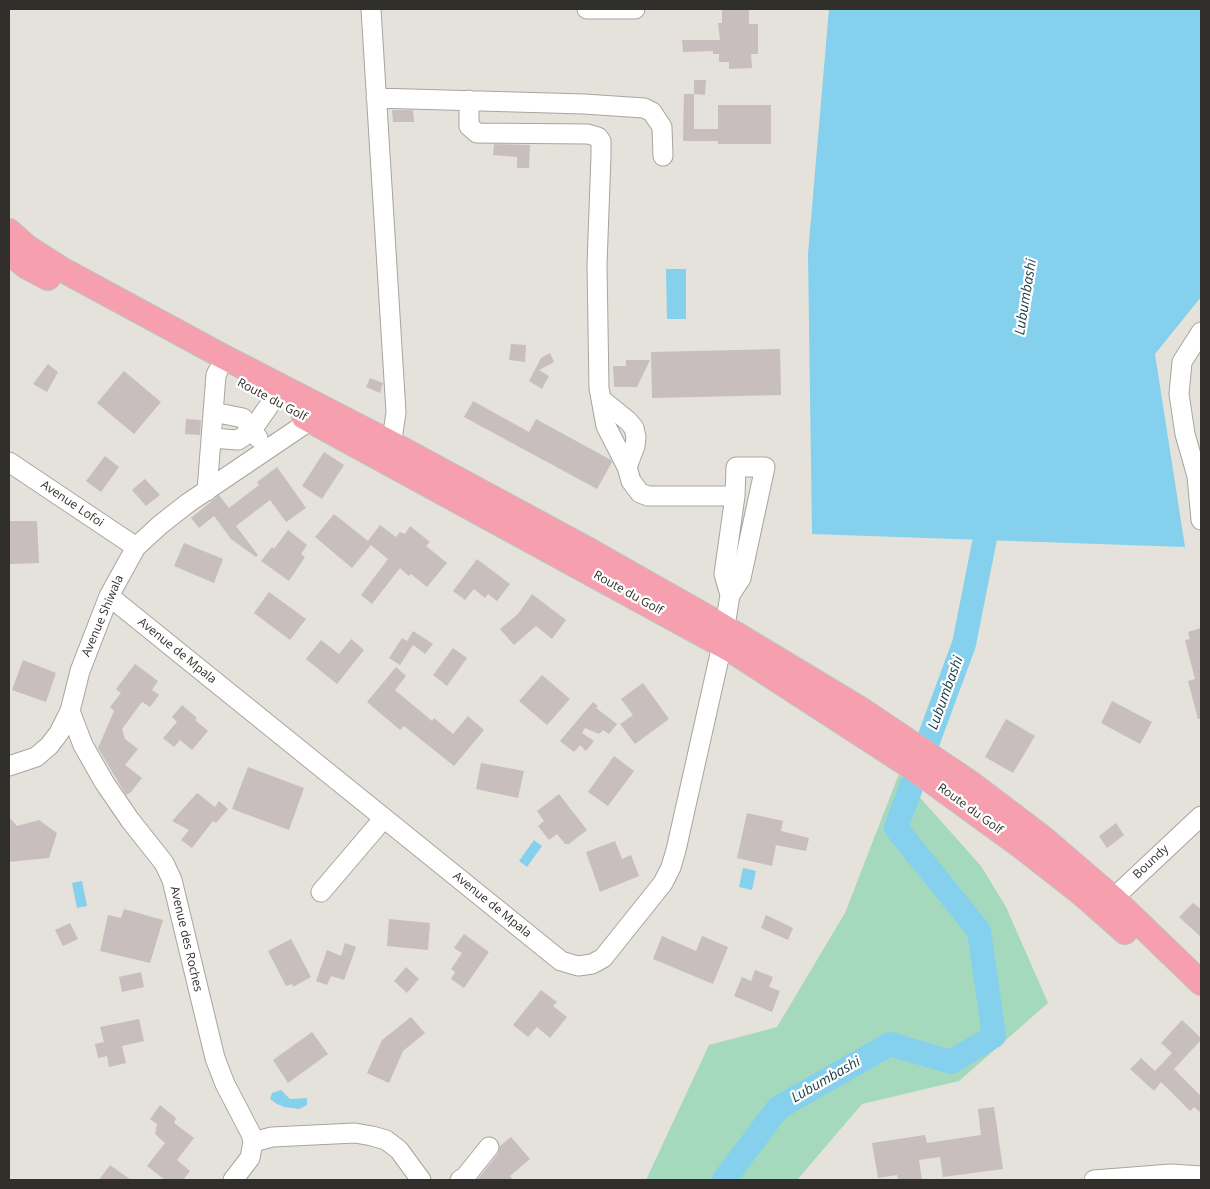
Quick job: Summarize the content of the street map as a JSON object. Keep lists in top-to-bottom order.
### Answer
{
  "streets": {
    "main road": ["Route du Golf"],
    "street": [
      "Avenue Lofoi",
      "Avenue Shiwala",
      "Avenue de Mpala",
      "Boundy",
      "Avenue des Roches"
    ]
  },
  "crossings": [
    ["Route du Golf", "Avenue Shiwala"],
    ["Route du Golf", "Avenue de Mpala"],
    ["Route du Golf", "Boundy"],
    ["Avenue Lofoi", "Avenue Shiwala"],
    ["Avenue Shiwala", "Avenue de Mpala"],
    ["Avenue Shiwala", "Avenue des Roches"]
  ],
  "water": ["Lubumbashi"]
}
